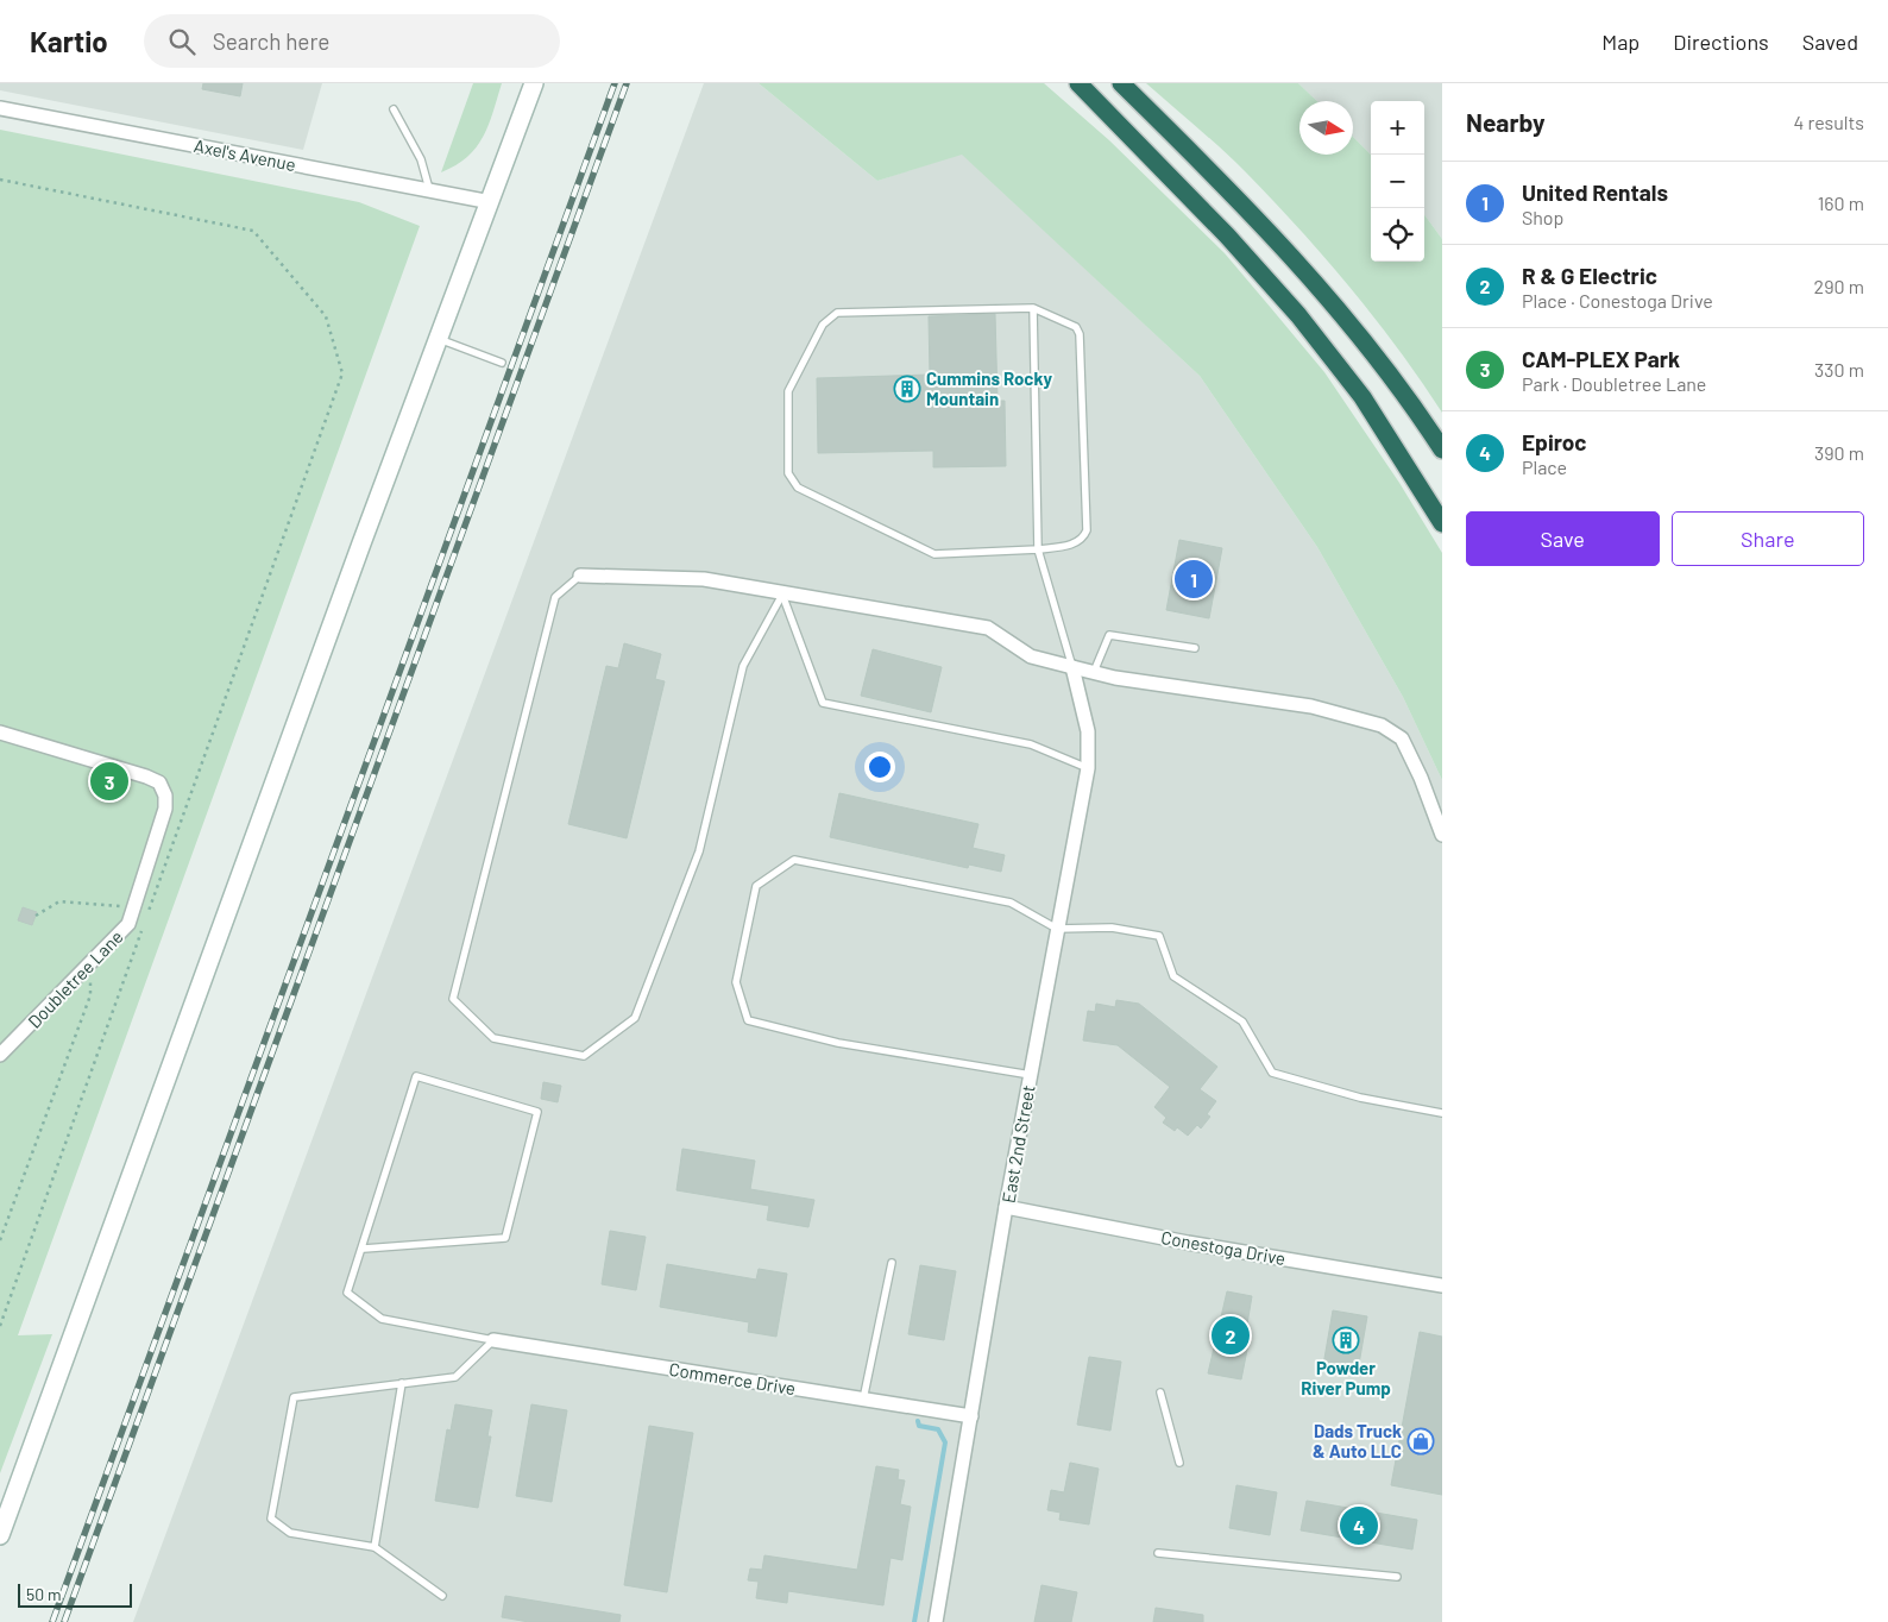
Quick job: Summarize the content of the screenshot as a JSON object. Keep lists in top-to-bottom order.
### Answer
{
  "streets": {
    "street": [
      "Axel's Avenue",
      "Doubletree Lane",
      "East 2nd Street",
      "Conestoga Drive",
      "Commerce Drive"
    ]
  },
  "crossings": [
    ["East 2nd Street", "Conestoga Drive"],
    ["East 2nd Street", "Commerce Drive"]
  ],
  "places": {
    "building": ["Cummins Rocky Mountain", "Powder River Pump"],
    "shop": ["Dads Truck & Auto LLC"]
  },
  "scale_bar": "50 m",
  "north": "right",
  "page": {
    "header": "Kartio",
    "search": "Search here",
    "nav": ["Map", "Directions", "Saved"],
    "heading": ["Nearby", "4 results"],
    "map_buttons": ["+", "−"],
    "list": [
      {
        "mark": "1",
        "name": "United Rentals",
        "note": "Shop",
        "value": "160 m"
      },
      {
        "mark": "2",
        "name": "R & G Electric",
        "note": "Place · Conestoga Drive",
        "value": "290 m"
      },
      {
        "mark": "3",
        "name": "CAM-PLEX Park",
        "note": "Park · Doubletree Lane",
        "value": "330 m"
      },
      {
        "mark": "4",
        "name": "Epiroc",
        "note": "Place",
        "value": "390 m"
      }
    ],
    "buttons": ["Save", "Share"],
    "pins": [
      "1",
      "3",
      "2",
      "4"
    ],
    "scale": "50 m"
  }
}
